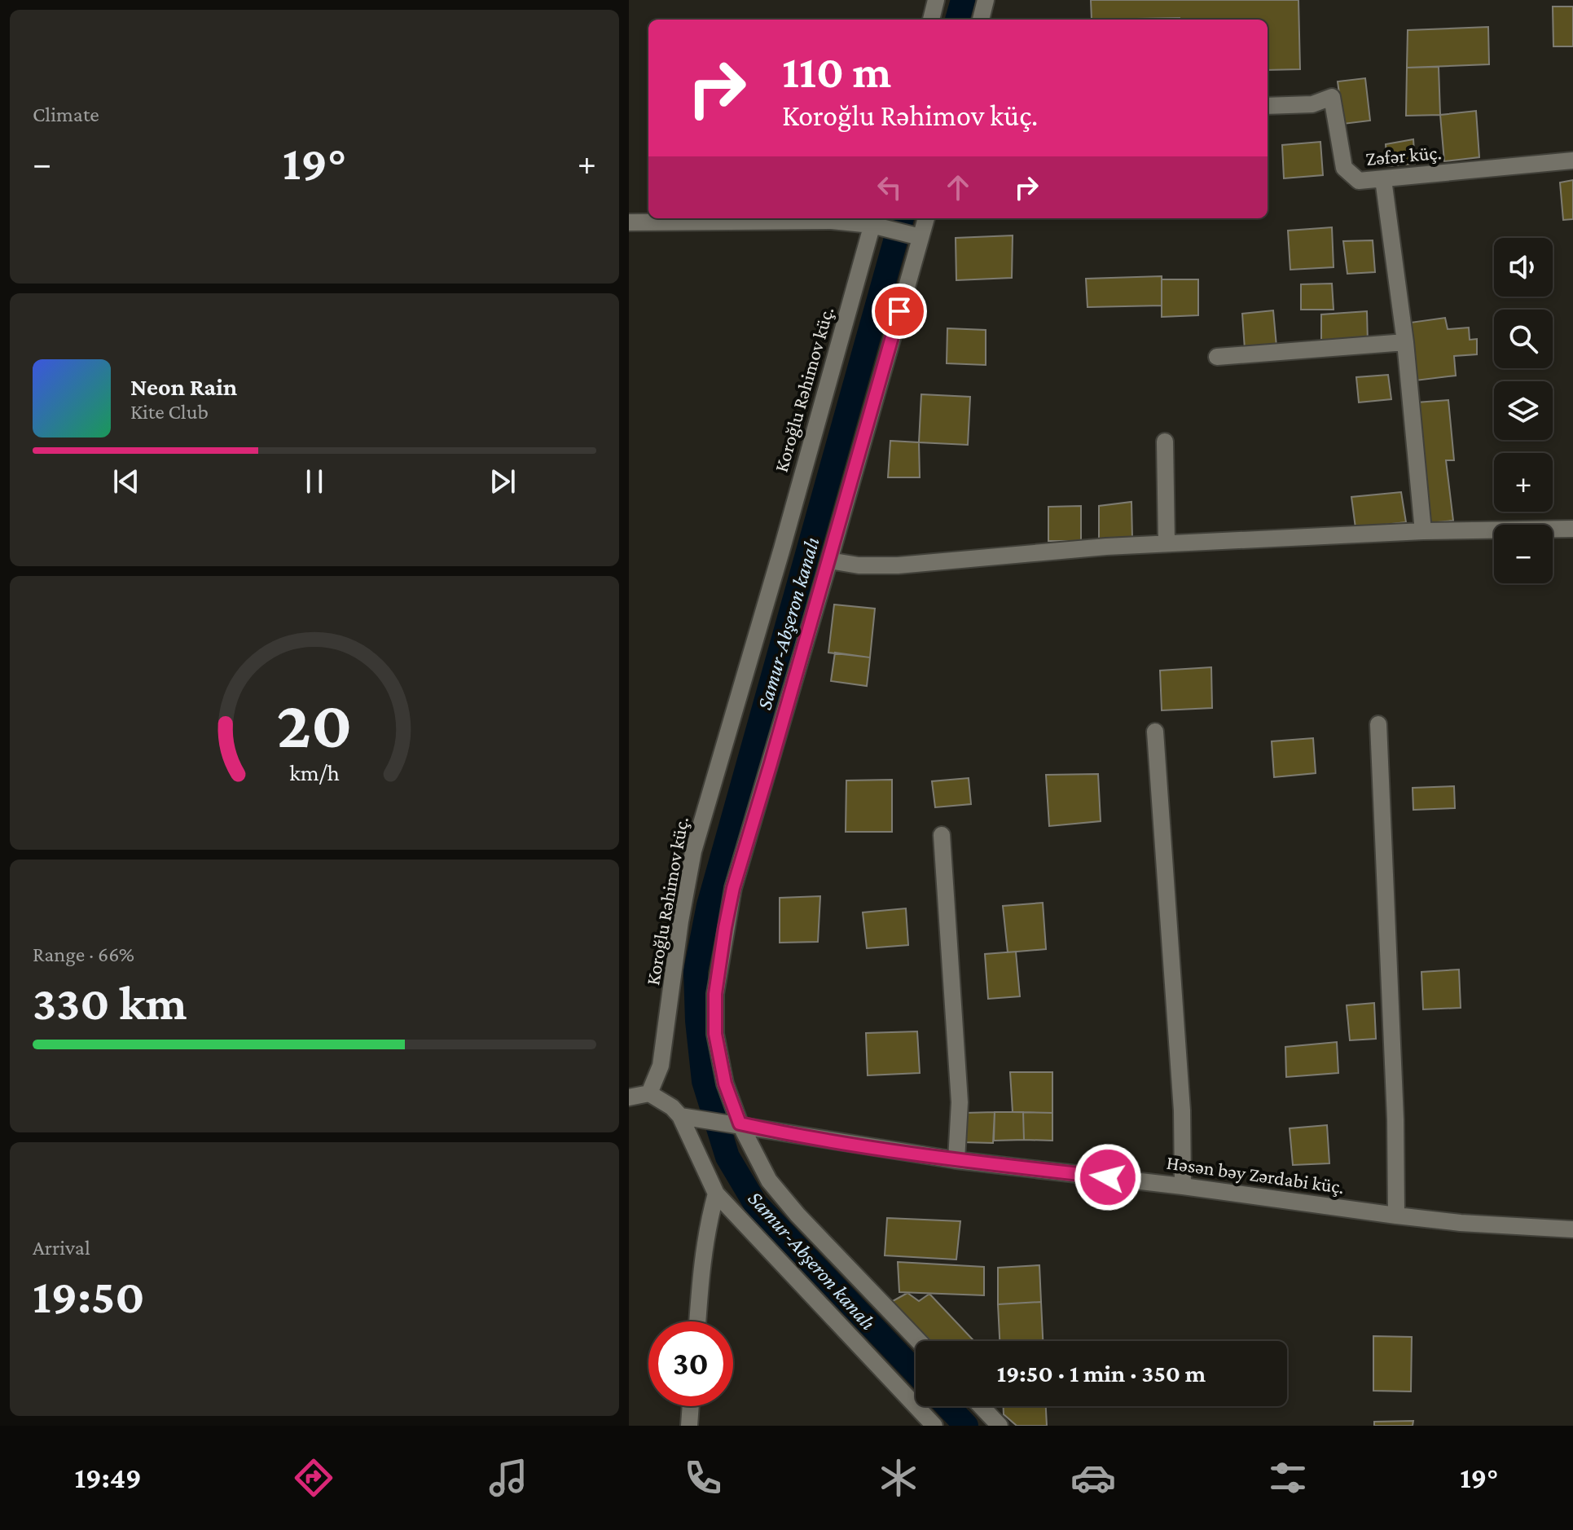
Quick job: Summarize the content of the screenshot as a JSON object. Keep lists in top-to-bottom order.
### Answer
{
  "streets": {
    "street": ["Zəfər küç.", "Koroğlu Rəhimov küç.", "Həsən bəy Zərdabi küç."]
  },
  "water": ["Samur-Abşeron kanalı"],
  "page": {
    "tile": [
      "Climate",
      ["Range · 66%", "330 km"],
      ["Arrival", "19:50"]
    ],
    "turn": ["110 m", "Koroğlu Rəhimov küç."],
    "heat": ["−", "19°", "+"],
    "map_buttons": ["+", "−"],
    "song": ["Neon Rain", "Kite Club"],
    "limit": "30",
    "trip": "19:50 · 1 min · 350 m",
    "tabs": ["19:49", "19°"],
    "gauge": ["20", "km/h"]
  }
}
